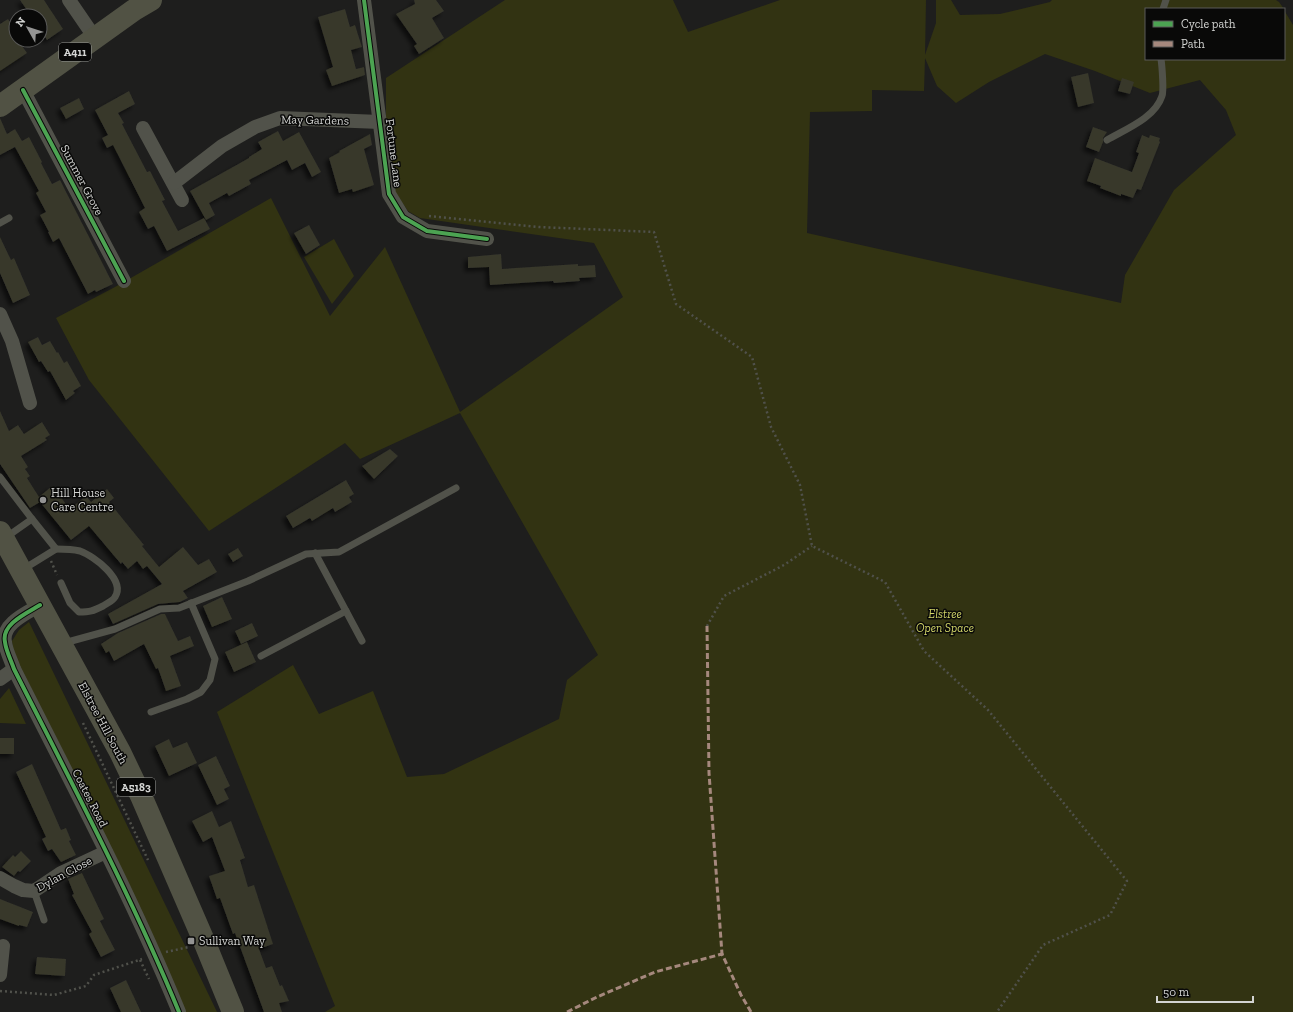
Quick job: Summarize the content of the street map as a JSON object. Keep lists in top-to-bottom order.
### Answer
{
  "streets": {
    "main road": ["A411", "Elstree Hill South", "A5183"],
    "street": [
      "May Gardens",
      "Fortune Lane",
      "Summer Grove",
      "Coates Road",
      "Dylan Close"
    ]
  },
  "crossings": [
    ["A411", "Summer Grove"],
    ["May Gardens", "Fortune Lane"],
    ["Elstree Hill South", "A5183"],
    ["Elstree Hill South", "Coates Road"],
    ["Coates Road", "Dylan Close"]
  ],
  "parks": ["Elstree Open Space"],
  "places": {
    "other": ["Hill House Care Centre"],
    "transit": ["Sullivan Way"]
  },
  "legend": ["Cycle path", "Path"],
  "scale_bar": "50 m",
  "north": "top left"
}
